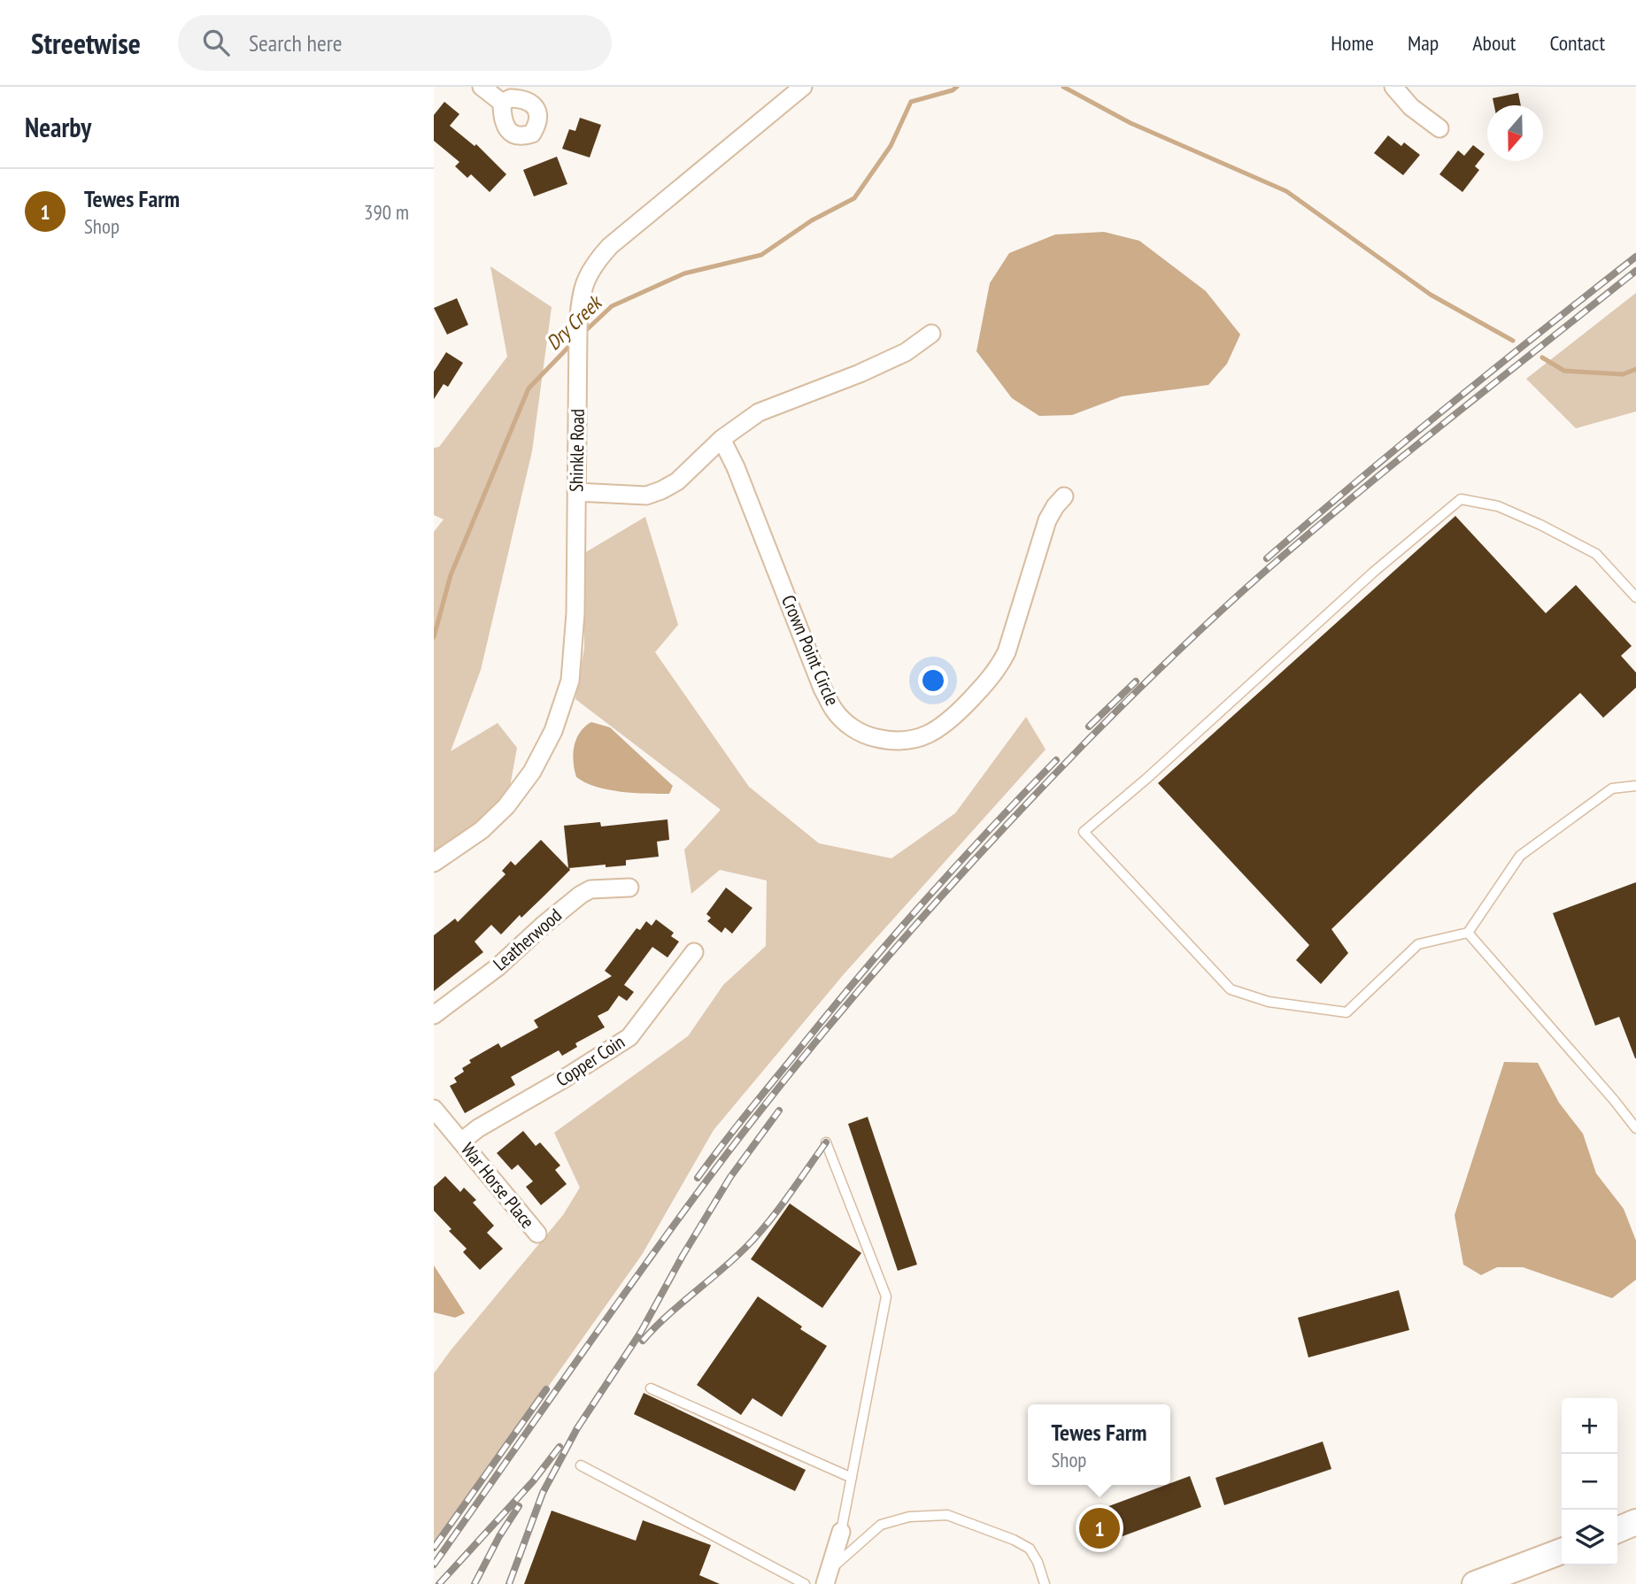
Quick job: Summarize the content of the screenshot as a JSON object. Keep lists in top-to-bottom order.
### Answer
{
  "streets": {
    "street": [
      "Shinkle Road",
      "Crown Point Circle",
      "Leatherwood",
      "Copper Coin",
      "War Horse Place"
    ]
  },
  "crossings": [
    ["Copper Coin", "War Horse Place"]
  ],
  "water": ["Dry Creek"],
  "north": "bottom",
  "page": {
    "header": "Streetwise",
    "search": "Search here",
    "nav": [
      "Home",
      "Map",
      "About",
      "Contact"
    ],
    "heading": "Nearby",
    "list": [
      {
        "mark": "1",
        "name": "Tewes Farm",
        "note": "Shop",
        "value": "390 m"
      }
    ],
    "map_buttons": ["+", "−"],
    "popup": ["Tewes Farm", "Shop"],
    "pins": "1"
  }
}
